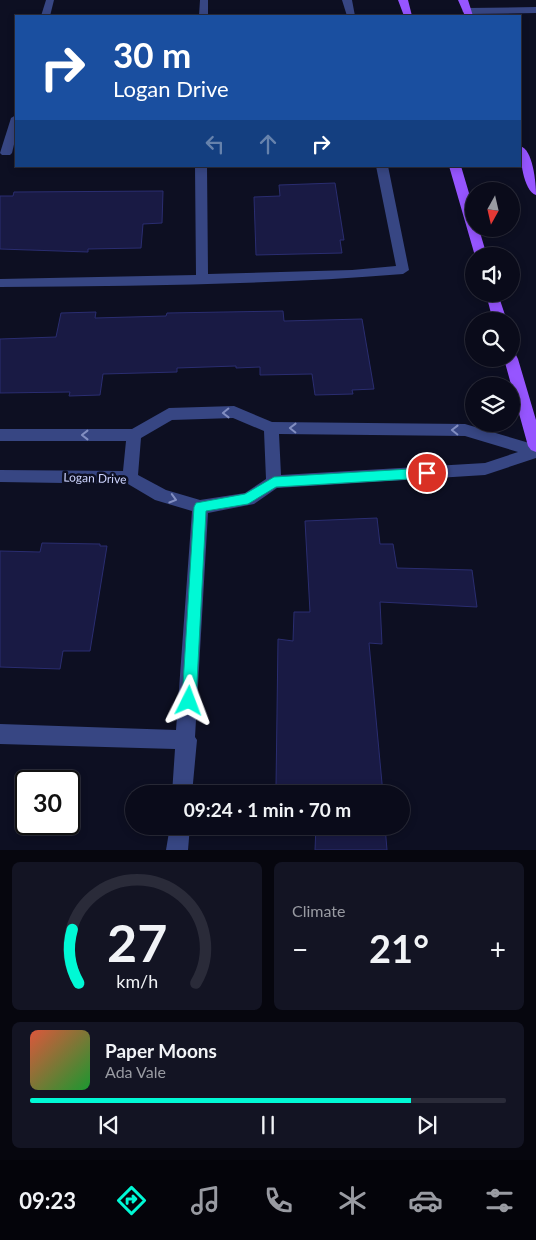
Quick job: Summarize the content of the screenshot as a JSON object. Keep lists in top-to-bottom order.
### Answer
{
  "streets": {
    "street": ["Logan Drive"]
  },
  "north": "bottom",
  "page": {
    "turn": ["30 m", "Logan Drive"],
    "limit": "30",
    "trip": "09:24 · 1 min · 70 m",
    "tile": "Climate",
    "heat": ["−", "21°", "+"],
    "song": ["Paper Moons", "Ada Vale"],
    "tabs": "09:23",
    "gauge": ["27", "km/h"]
  }
}
